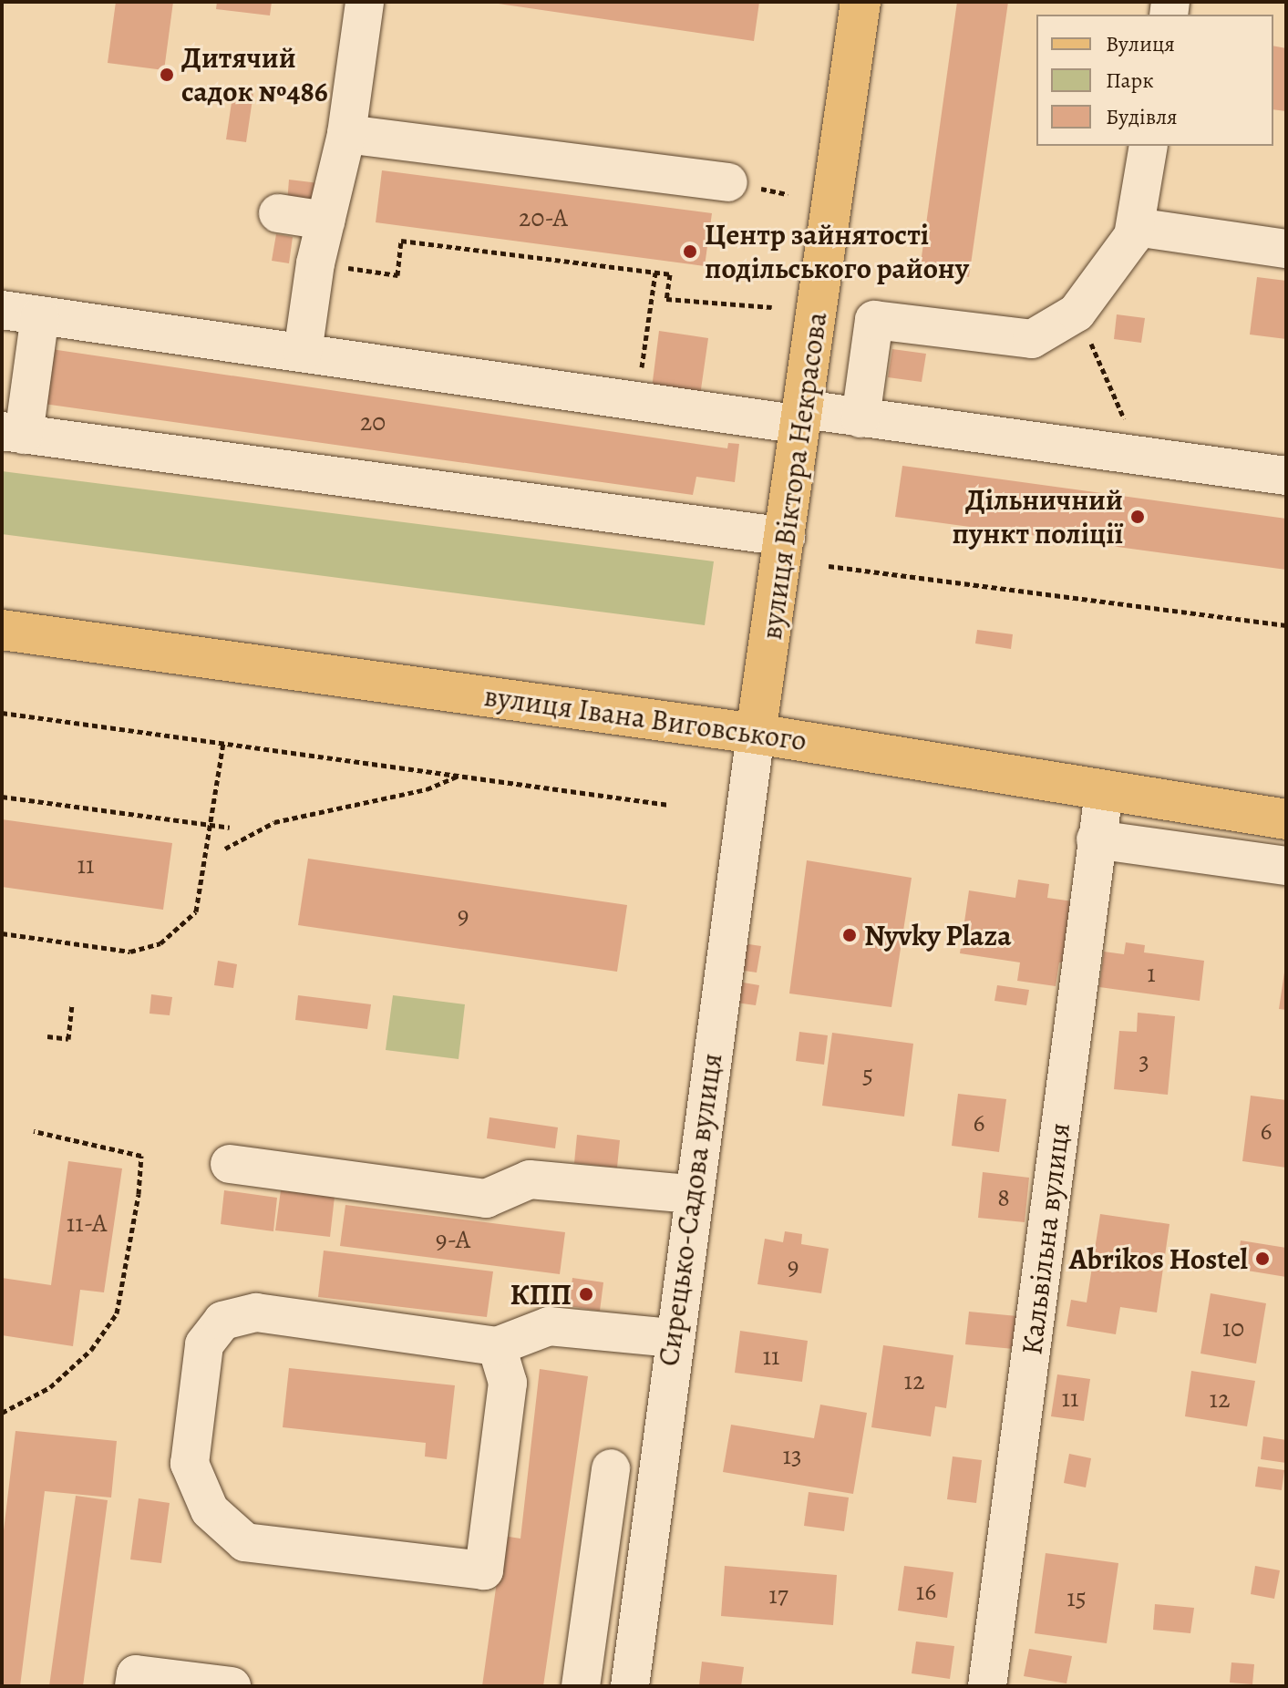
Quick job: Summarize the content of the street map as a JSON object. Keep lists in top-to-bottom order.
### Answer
{
  "streets": {
    "main road": ["вулиця Віктора Некрасова", "вулиця Івана Виговського"],
    "street": ["Сирецько-Садова вулиця", "Кальвільна вулиця"]
  },
  "crossings": [
    ["вулиця Віктора Некрасова", "вулиця Івана Виговського"],
    ["вулиця Віктора Некрасова", "Сирецько-Садова вулиця"],
    ["вулиця Івана Виговського", "Сирецько-Садова вулиця"],
    ["вулиця Івана Виговського", "Кальвільна вулиця"]
  ],
  "places": [
    "Дитячий садок №486",
    "Центр зайнятості подільського району",
    "Дільничний пункт поліції",
    "Nyvky Plaza",
    "Abrikos Hostel",
    "КПП"
  ],
  "house_numbers": [
    "20-А",
    "20",
    "11",
    "9",
    "1",
    "3",
    "5",
    "6",
    "6",
    "8",
    "11-А",
    "9-А",
    "9",
    "10",
    "11",
    "12",
    "11",
    "12",
    "13",
    "16",
    "17",
    "15"
  ],
  "legend": ["Вулиця", "Парк", "Будівля"]
}
